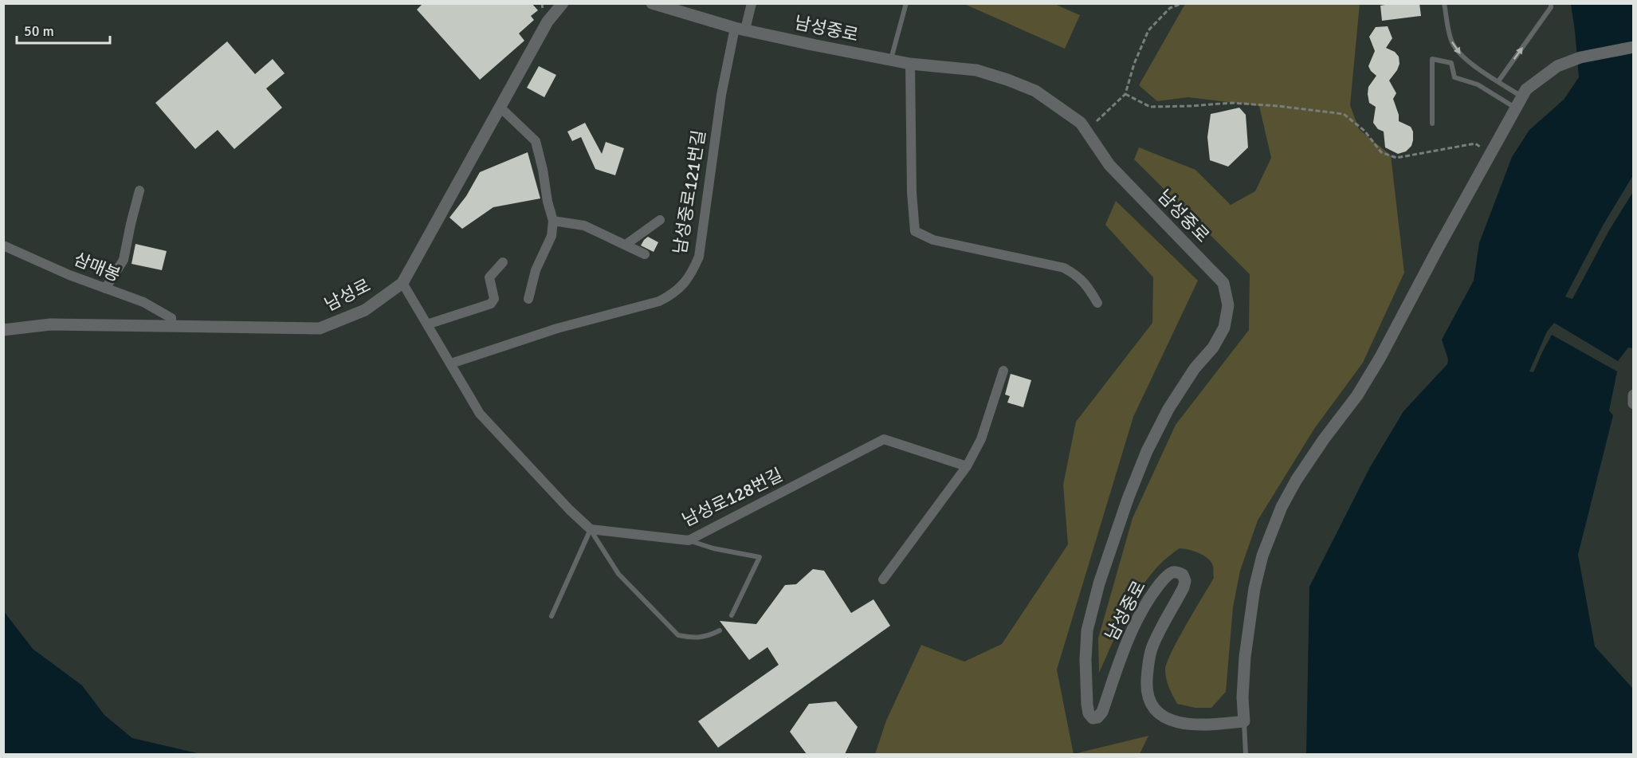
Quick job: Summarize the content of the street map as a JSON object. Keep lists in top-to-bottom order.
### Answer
{
  "streets": {
    "street": [
      "남성중로",
      "남성중로121번길",
      "삼매봉",
      "남성로",
      "남성로128번길"
    ]
  },
  "crossings": [
    ["남성중로", "남성중로121번길"],
    ["삼매봉", "남성로"]
  ],
  "scale_bar": "50 m"
}
